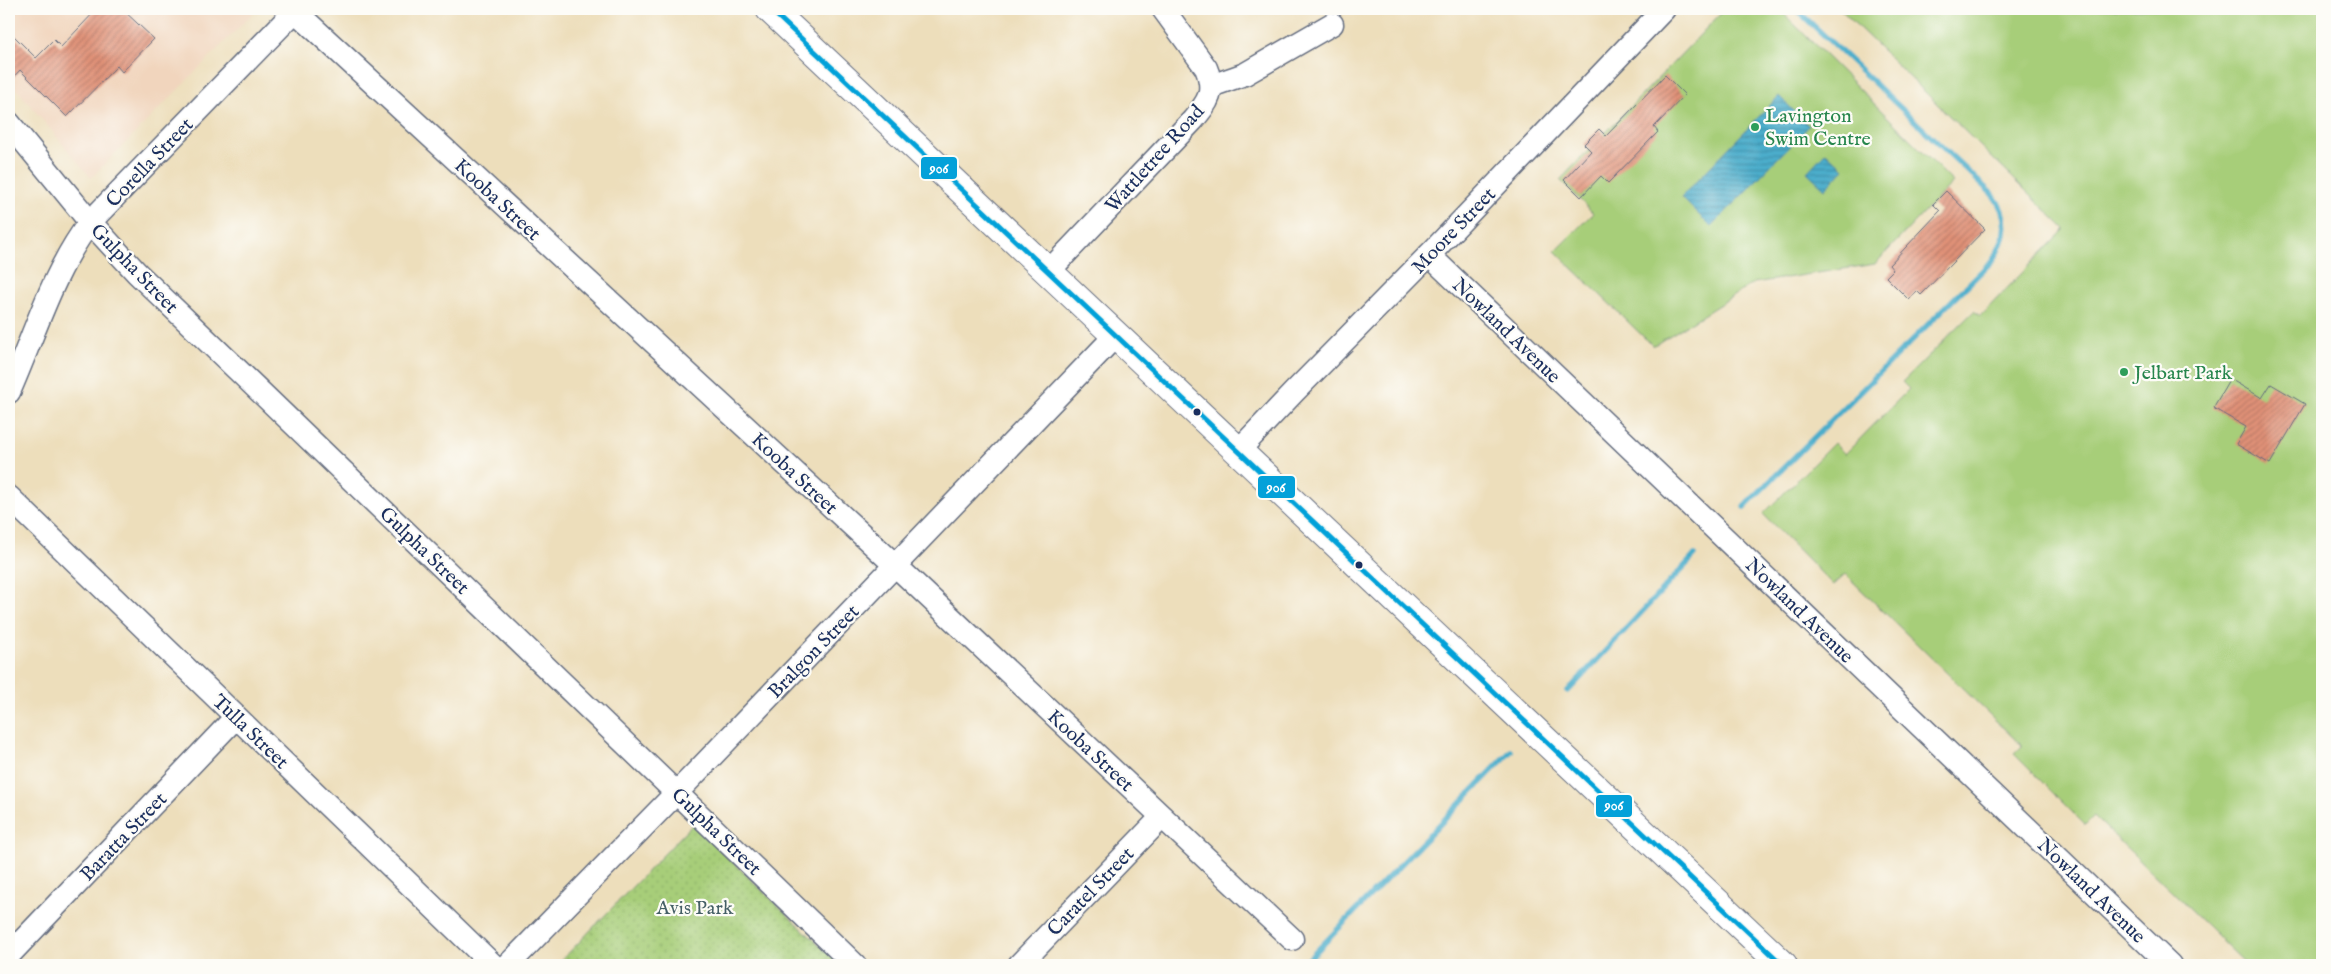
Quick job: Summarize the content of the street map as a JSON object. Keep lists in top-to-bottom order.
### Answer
{
  "streets": {
    "street": [
      "Wattletree Road",
      "Corella Street",
      "Kooba Street",
      "Moore Street",
      "Gulpha Street",
      "Nowland Avenue",
      "Bralgon Street",
      "Tulla Street",
      "Baratta Street",
      "Caratel Street"
    ]
  },
  "crossings": [
    ["Corella Street", "Kooba Street"],
    ["Corella Street", "Gulpha Street"],
    ["Kooba Street", "Bralgon Street"],
    ["Kooba Street", "Caratel Street"],
    ["Moore Street", "Nowland Avenue"],
    ["Gulpha Street", "Bralgon Street"],
    ["Tulla Street", "Baratta Street"]
  ],
  "parks": ["Avis Park"],
  "places": ["Lavington Swim Centre", "Jelbart Park"],
  "lines": ["transit line 906"]
}
